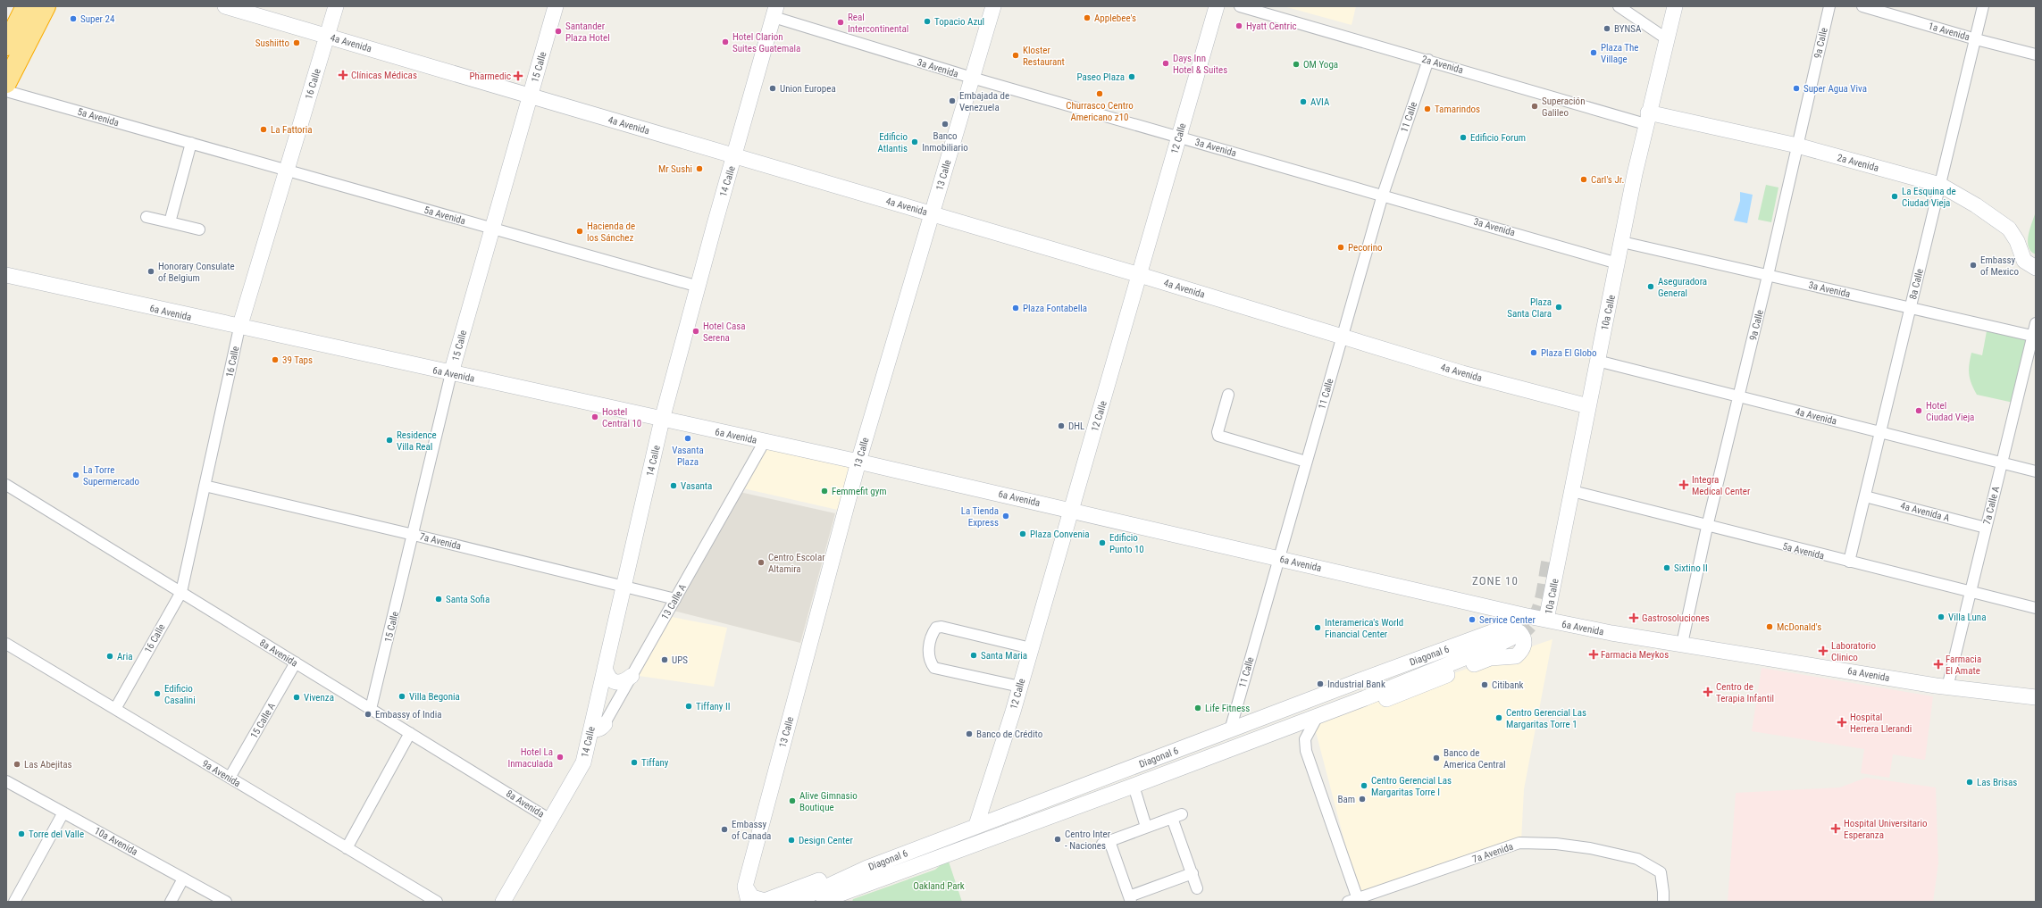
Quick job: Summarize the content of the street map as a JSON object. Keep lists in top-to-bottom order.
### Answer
{
  "streets": {
    "street": [
      "1a Avenida",
      "4a Avenida",
      "9a Calle",
      "2a Avenida",
      "15 Calle",
      "3a Avenida",
      "16 Calle",
      "5a Avenida",
      "11 Calle",
      "12 Calle",
      "13 Calle",
      "14 Calle",
      "8a Calle",
      "6a Avenida",
      "10a Calle",
      "7a Calle A",
      "4a Avenida A",
      "7a Avenida",
      "13 Calle A",
      "8a Avenida",
      "Diagonal 6",
      "15 Calle A",
      "9a Avenida",
      "10a Avenida"
    ]
  },
  "crossings": [
    ["1a Avenida", "8a Calle"],
    ["4a Avenida", "9a Calle"],
    ["4a Avenida", "15 Calle"],
    ["4a Avenida", "16 Calle"],
    ["4a Avenida", "11 Calle"],
    ["4a Avenida", "12 Calle"],
    ["4a Avenida", "13 Calle"],
    ["4a Avenida", "14 Calle"],
    ["4a Avenida", "8a Calle"],
    ["4a Avenida", "10a Calle"],
    ["4a Avenida", "7a Calle A"],
    ["9a Calle", "2a Avenida"],
    ["9a Calle", "3a Avenida"],
    ["9a Calle", "5a Avenida"],
    ["9a Calle", "6a Avenida"],
    ["2a Avenida", "11 Calle"],
    ["2a Avenida", "8a Calle"],
    ["2a Avenida", "10a Calle"],
    ["15 Calle", "5a Avenida"],
    ["15 Calle", "6a Avenida"],
    ["15 Calle", "7a Avenida"],
    ["15 Calle", "8a Avenida"],
    ["3a Avenida", "11 Calle"],
    ["3a Avenida", "12 Calle"],
    ["3a Avenida", "13 Calle"],
    ["3a Avenida", "14 Calle"],
    ["3a Avenida", "8a Calle"],
    ["3a Avenida", "10a Calle"],
    ["3a Avenida", "7a Calle A"],
    ["16 Calle", "5a Avenida"],
    ["16 Calle", "6a Avenida"],
    ["16 Calle", "7a Avenida"],
    ["16 Calle", "8a Avenida"],
    ["16 Calle", "9a Avenida"],
    ["5a Avenida", "14 Calle"],
    ["5a Avenida", "8a Calle"],
    ["5a Avenida", "10a Calle"],
    ["5a Avenida", "7a Calle A"],
    ["11 Calle", "6a Avenida"],
    ["11 Calle", "Diagonal 6"],
    ["12 Calle", "6a Avenida"],
    ["12 Calle", "Diagonal 6"],
    ["13 Calle", "6a Avenida"],
    ["14 Calle", "6a Avenida"],
    ["14 Calle", "7a Avenida"],
    ["14 Calle", "13 Calle A"],
    ["14 Calle", "8a Avenida"],
    ["8a Calle", "4a Avenida A"],
    ["6a Avenida", "10a Calle"],
    ["6a Avenida", "7a Calle A"],
    ["6a Avenida", "13 Calle A"],
    ["6a Avenida", "Diagonal 6"],
    ["7a Calle A", "4a Avenida A"],
    ["7a Avenida", "13 Calle A"],
    ["8a Avenida", "15 Calle A"],
    ["15 Calle A", "9a Avenida"]
  ],
  "districts": ["ZONE 10"],
  "parks": ["Oakland Park"],
  "places": {
    "other": [
      "Applebee's",
      "Super 24",
      "Topacio Azul",
      "Real Intercontinental",
      "Hyatt Centric",
      "BYNSA",
      "Santander Plaza Hotel",
      "Hotel Clarion Suites Guatemala",
      "Sushiitto",
      "Plaza The Village",
      "Kloster Restaurant",
      "Days Inn Hotel & Suites",
      "OM Yoga",
      "Paseo Plaza",
      "Union Europea",
      "Super Agua Viva",
      "Churrasco Centro Americano z10",
      "Embajada de Venezuela",
      "AVIA",
      "Superación Galileo",
      "Tamarindos",
      "Banco Inmobiliario",
      "La Fattoria",
      "Edificio Forum",
      "Edificio Atlantis",
      "Mr Sushi",
      "Carl's Jr.",
      "La Esquina de Ciudad Vieja",
      "Hacienda de los Sánchez",
      "Pecorino",
      "Embassy of Mexico",
      "Honorary Consulate of Belgium",
      "Aseguradora General",
      "Plaza Santa Clara",
      "Plaza Fontabella",
      "Hotel Casa Serena",
      "Plaza El Globo",
      "39 Taps",
      "Hotel Ciudad Vieja",
      "Hostel Central 10",
      "DHL",
      "Vasanta Plaza",
      "Residence Villa Real",
      "La Torre Supermercado",
      "Vasanta",
      "Femmefit gym",
      "La Tienda Express",
      "Plaza Convenia",
      "Edificio Punto 10",
      "Centro Escolar Altamira",
      "Sixtino II",
      "Santa Sofia",
      "Villa Luna",
      "Service Center",
      "McDonald's",
      "Interamerica's World Financial Center",
      "Santa Maria",
      "Aria",
      "UPS",
      "Industrial Bank",
      "Citibank",
      "Edificio Casalini",
      "Villa Begonia",
      "Vivenza",
      "Tiffany II",
      "Life Fitness",
      "Embassy of India",
      "Centro Gerencial Las Margaritas Torre 1",
      "Banco de Crédito",
      "Hotel La Inmaculada",
      "Banco de America Central",
      "Tiffany",
      "Las Abejitas",
      "Las Brisas",
      "Centro Gerencial Las Margaritas Torre I",
      "Bam",
      "Alive Gimnasio Boutique",
      "Embassy of Canada",
      "Torre del Valle",
      "Centro Inter - Naciones",
      "Design Center"
    ],
    "health": [
      "Clínicas Médicas",
      "Pharmedic",
      "Integra Medical Center",
      "Gastrosoluciones",
      "Laboratorio Clinico",
      "Farmacia Meykos",
      "Farmacia El Amate",
      "Centro de Terapia Infantil",
      "Hospital Herrera Llerandi",
      "Hospital Universitario Esperanza"
    ]
  }
}
